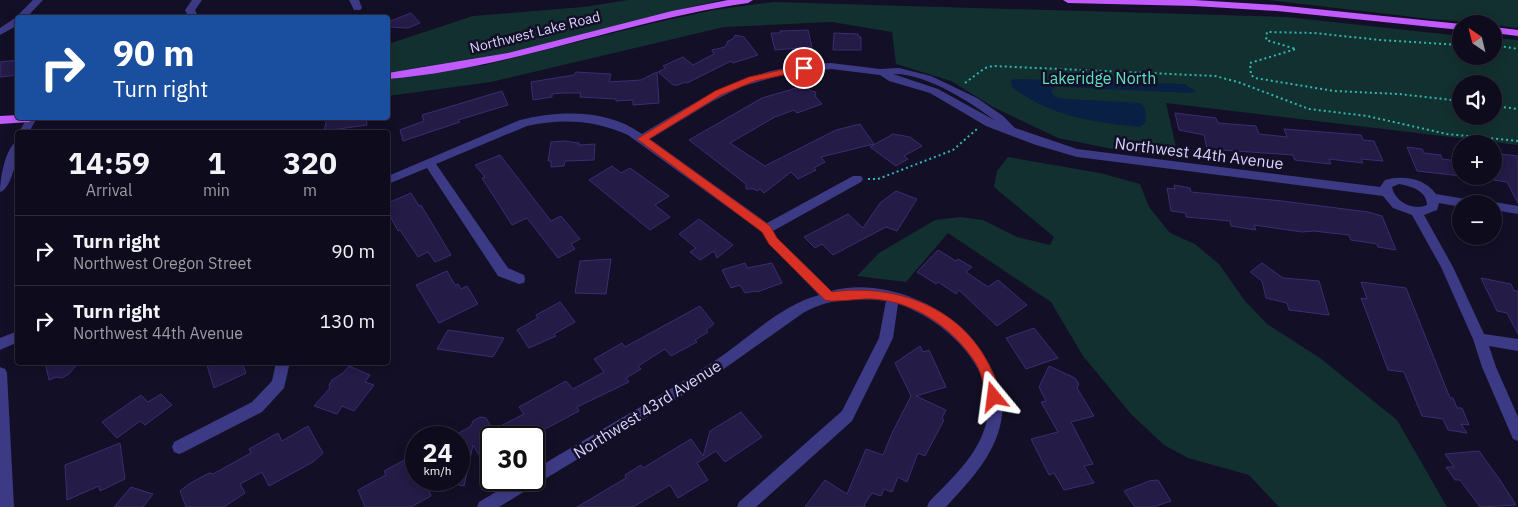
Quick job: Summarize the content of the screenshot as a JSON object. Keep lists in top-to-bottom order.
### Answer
{
  "streets": {
    "main road": ["Northwest Lake Road"],
    "street": ["Northwest 44th Avenue", "Northwest 43rd Avenue"]
  },
  "parks": ["Lakeridge North"],
  "north": "top left",
  "page": {
    "map_buttons": ["+", "−"],
    "turn": ["90 m", "Turn right"],
    "eta": [
      "14:59",
      "Arrival",
      "1",
      "min",
      "320",
      "m"
    ],
    "list": [
      {
        "name": "Turn right",
        "note": "Northwest Oregon Street",
        "value": "90 m"
      },
      {
        "name": "Turn right",
        "note": "Northwest 44th Avenue",
        "value": "130 m"
      }
    ],
    "speed": "24 km/h",
    "limit": "30"
  }
}
